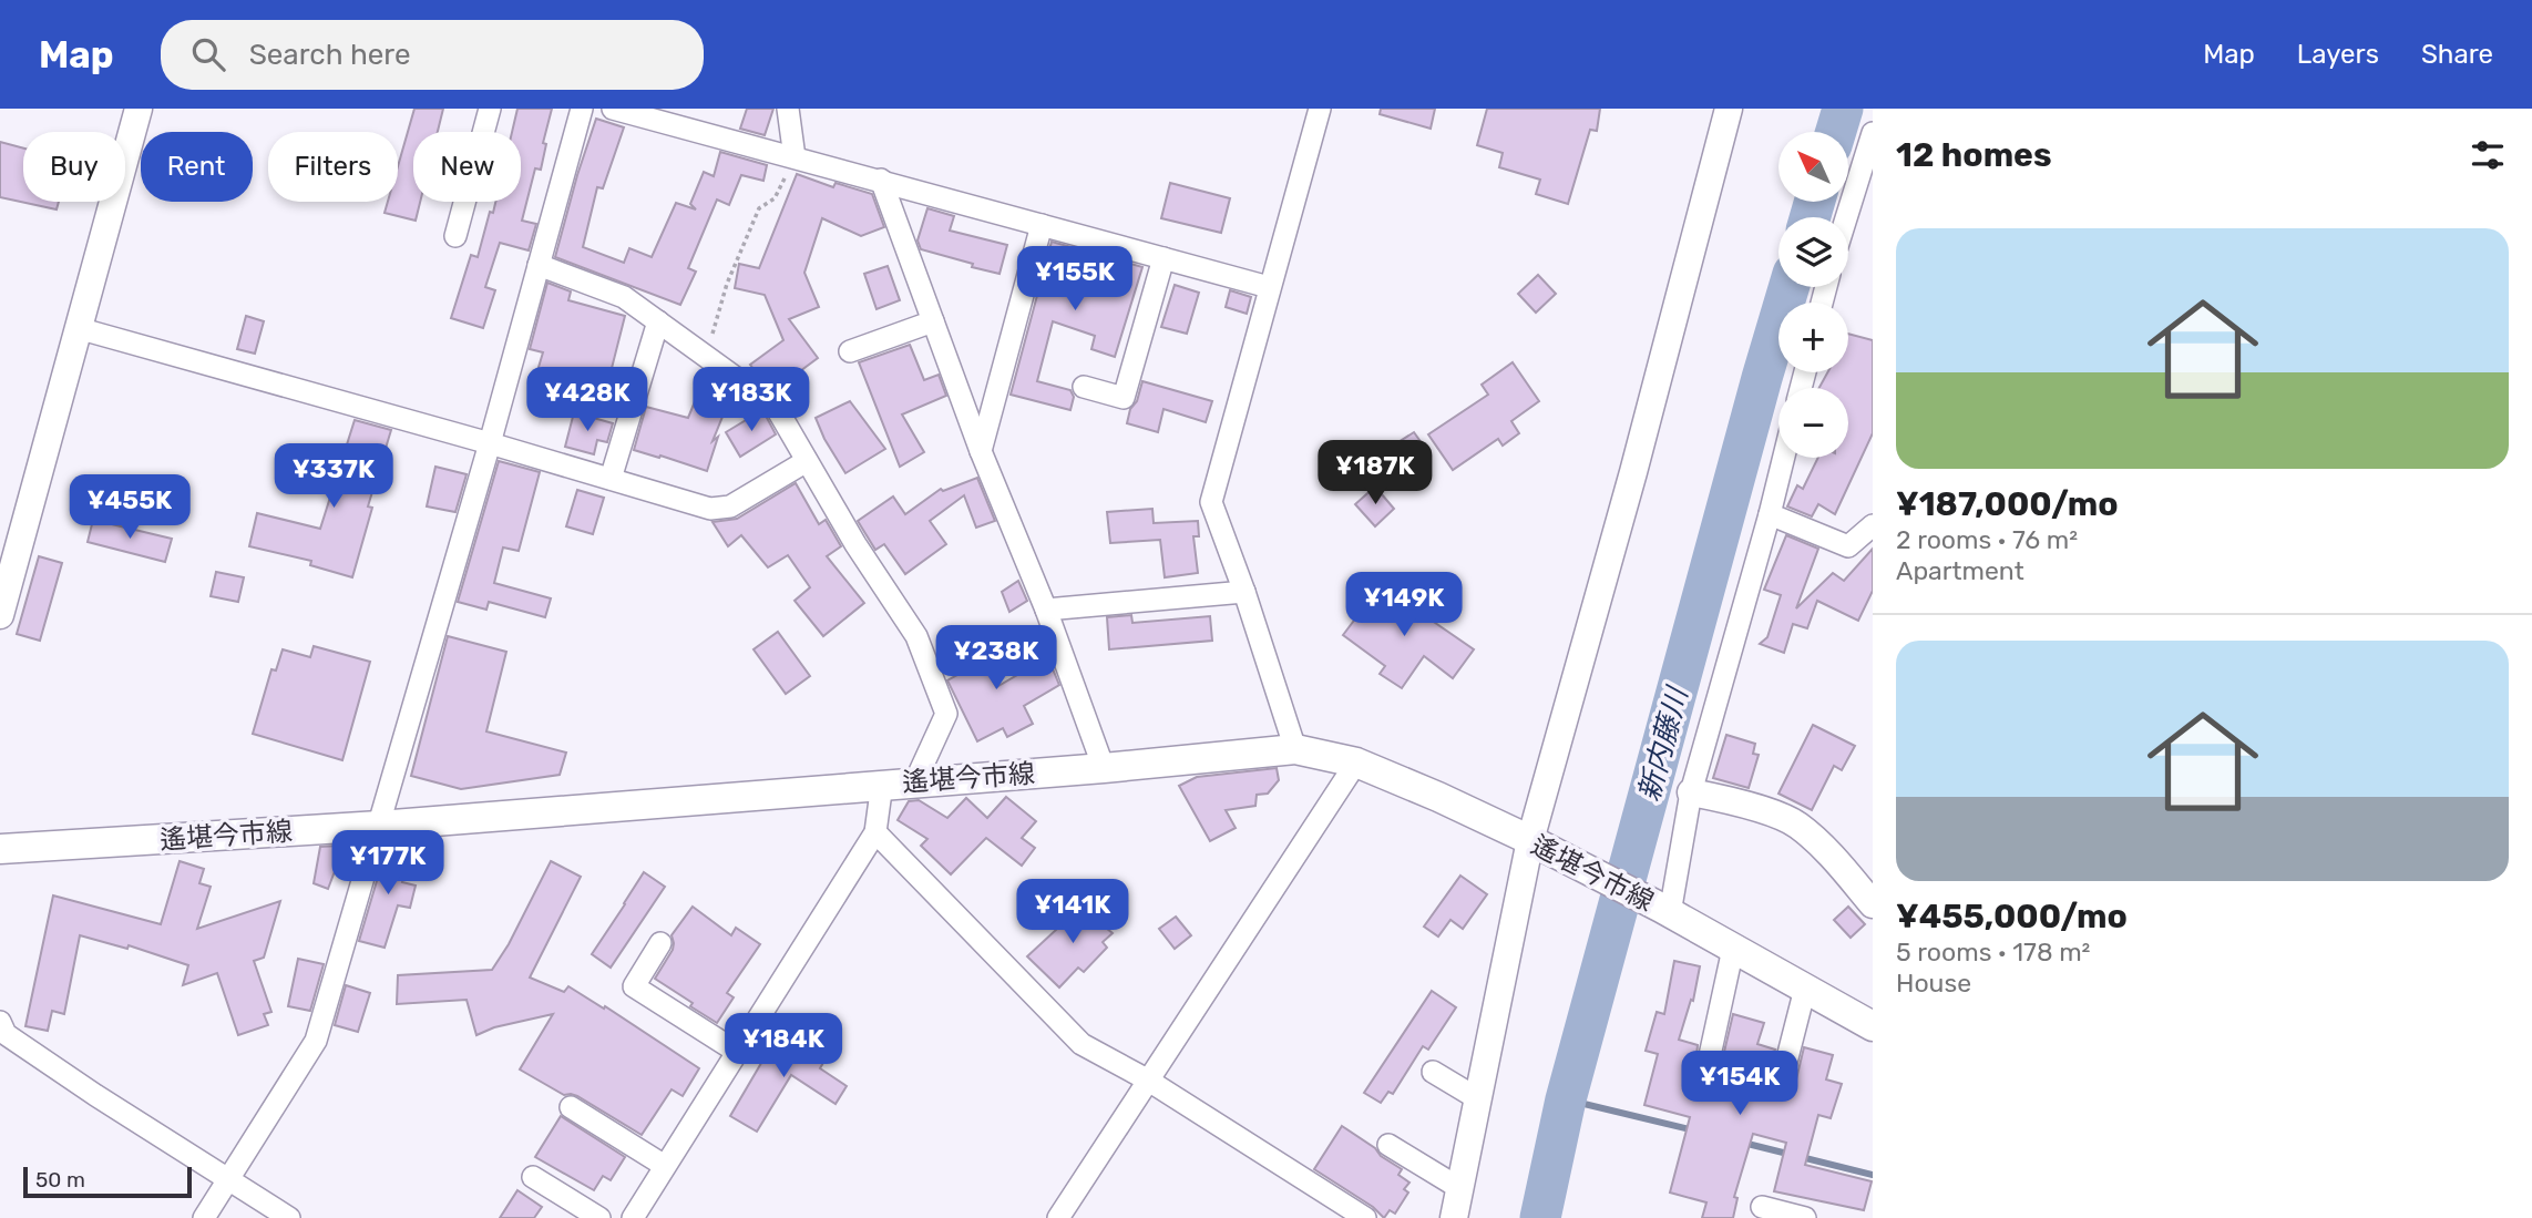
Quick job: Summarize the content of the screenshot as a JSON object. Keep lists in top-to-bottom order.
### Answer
{
  "streets": {
    "main road": ["遙堪今市線"]
  },
  "water": ["新内藤川"],
  "scale_bar": "50 m",
  "north": "top left",
  "page": {
    "header": "Map",
    "search": "Search here",
    "nav": ["Map", "Layers", "Share"],
    "heading": "12 homes",
    "map_buttons": ["+", "−"],
    "chip": [
      "Buy",
      "Rent",
      "Filters",
      "New"
    ],
    "list": [
      {
        "name": "¥187,000/mo",
        "note": "2 rooms · 76 m² · Apartment"
      },
      {
        "name": "¥455,000/mo",
        "note": "5 rooms · 178 m² · House"
      }
    ],
    "price": [
      "¥155K",
      "¥428K",
      "¥183K",
      "¥187K",
      "¥337K",
      "¥455K",
      "¥149K",
      "¥238K",
      "¥177K",
      "¥141K",
      "¥184K",
      "¥154K"
    ],
    "scale": "50 m"
  }
}
